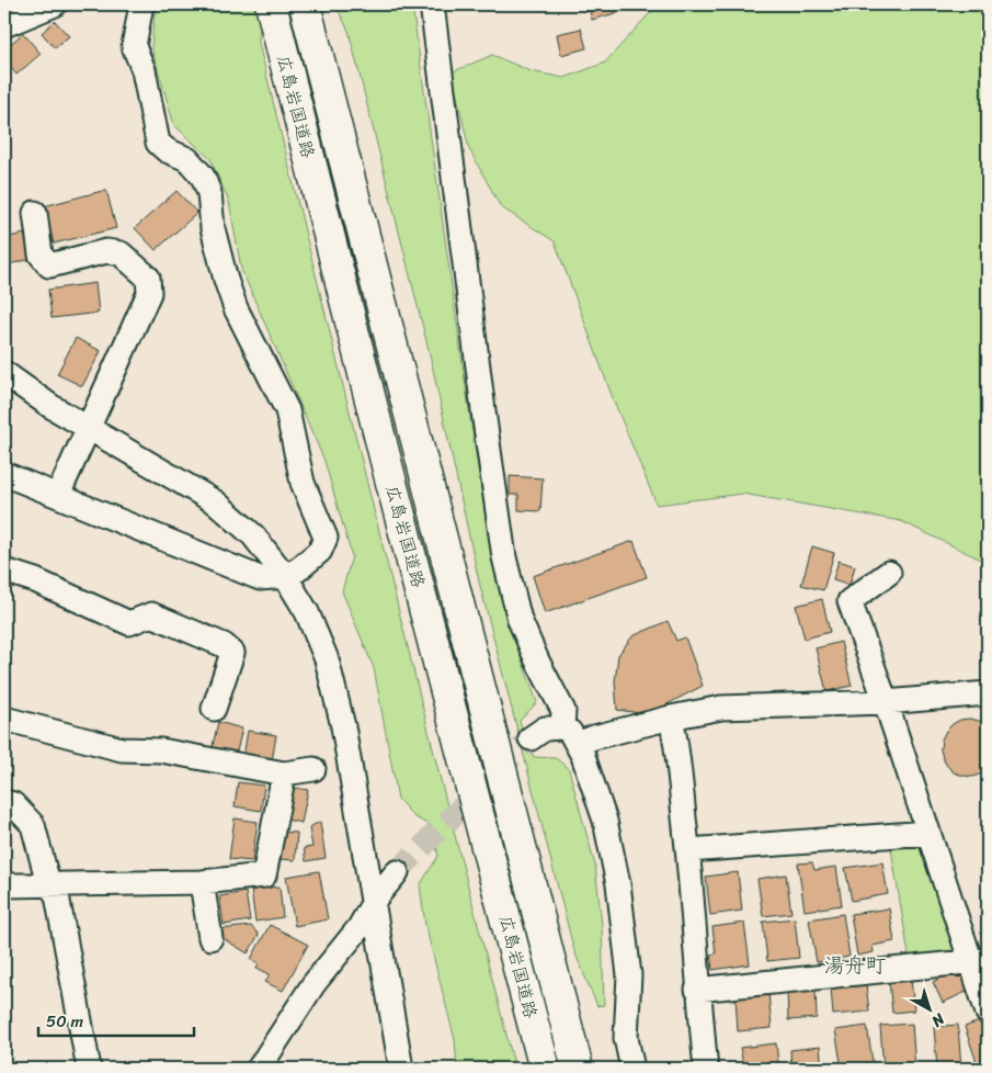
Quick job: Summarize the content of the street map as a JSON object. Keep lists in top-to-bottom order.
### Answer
{
  "streets": {
    "highway": ["広島岩国道路"]
  },
  "districts": ["湯舟町"],
  "scale_bar": "50 m",
  "north": "bottom right"
}
